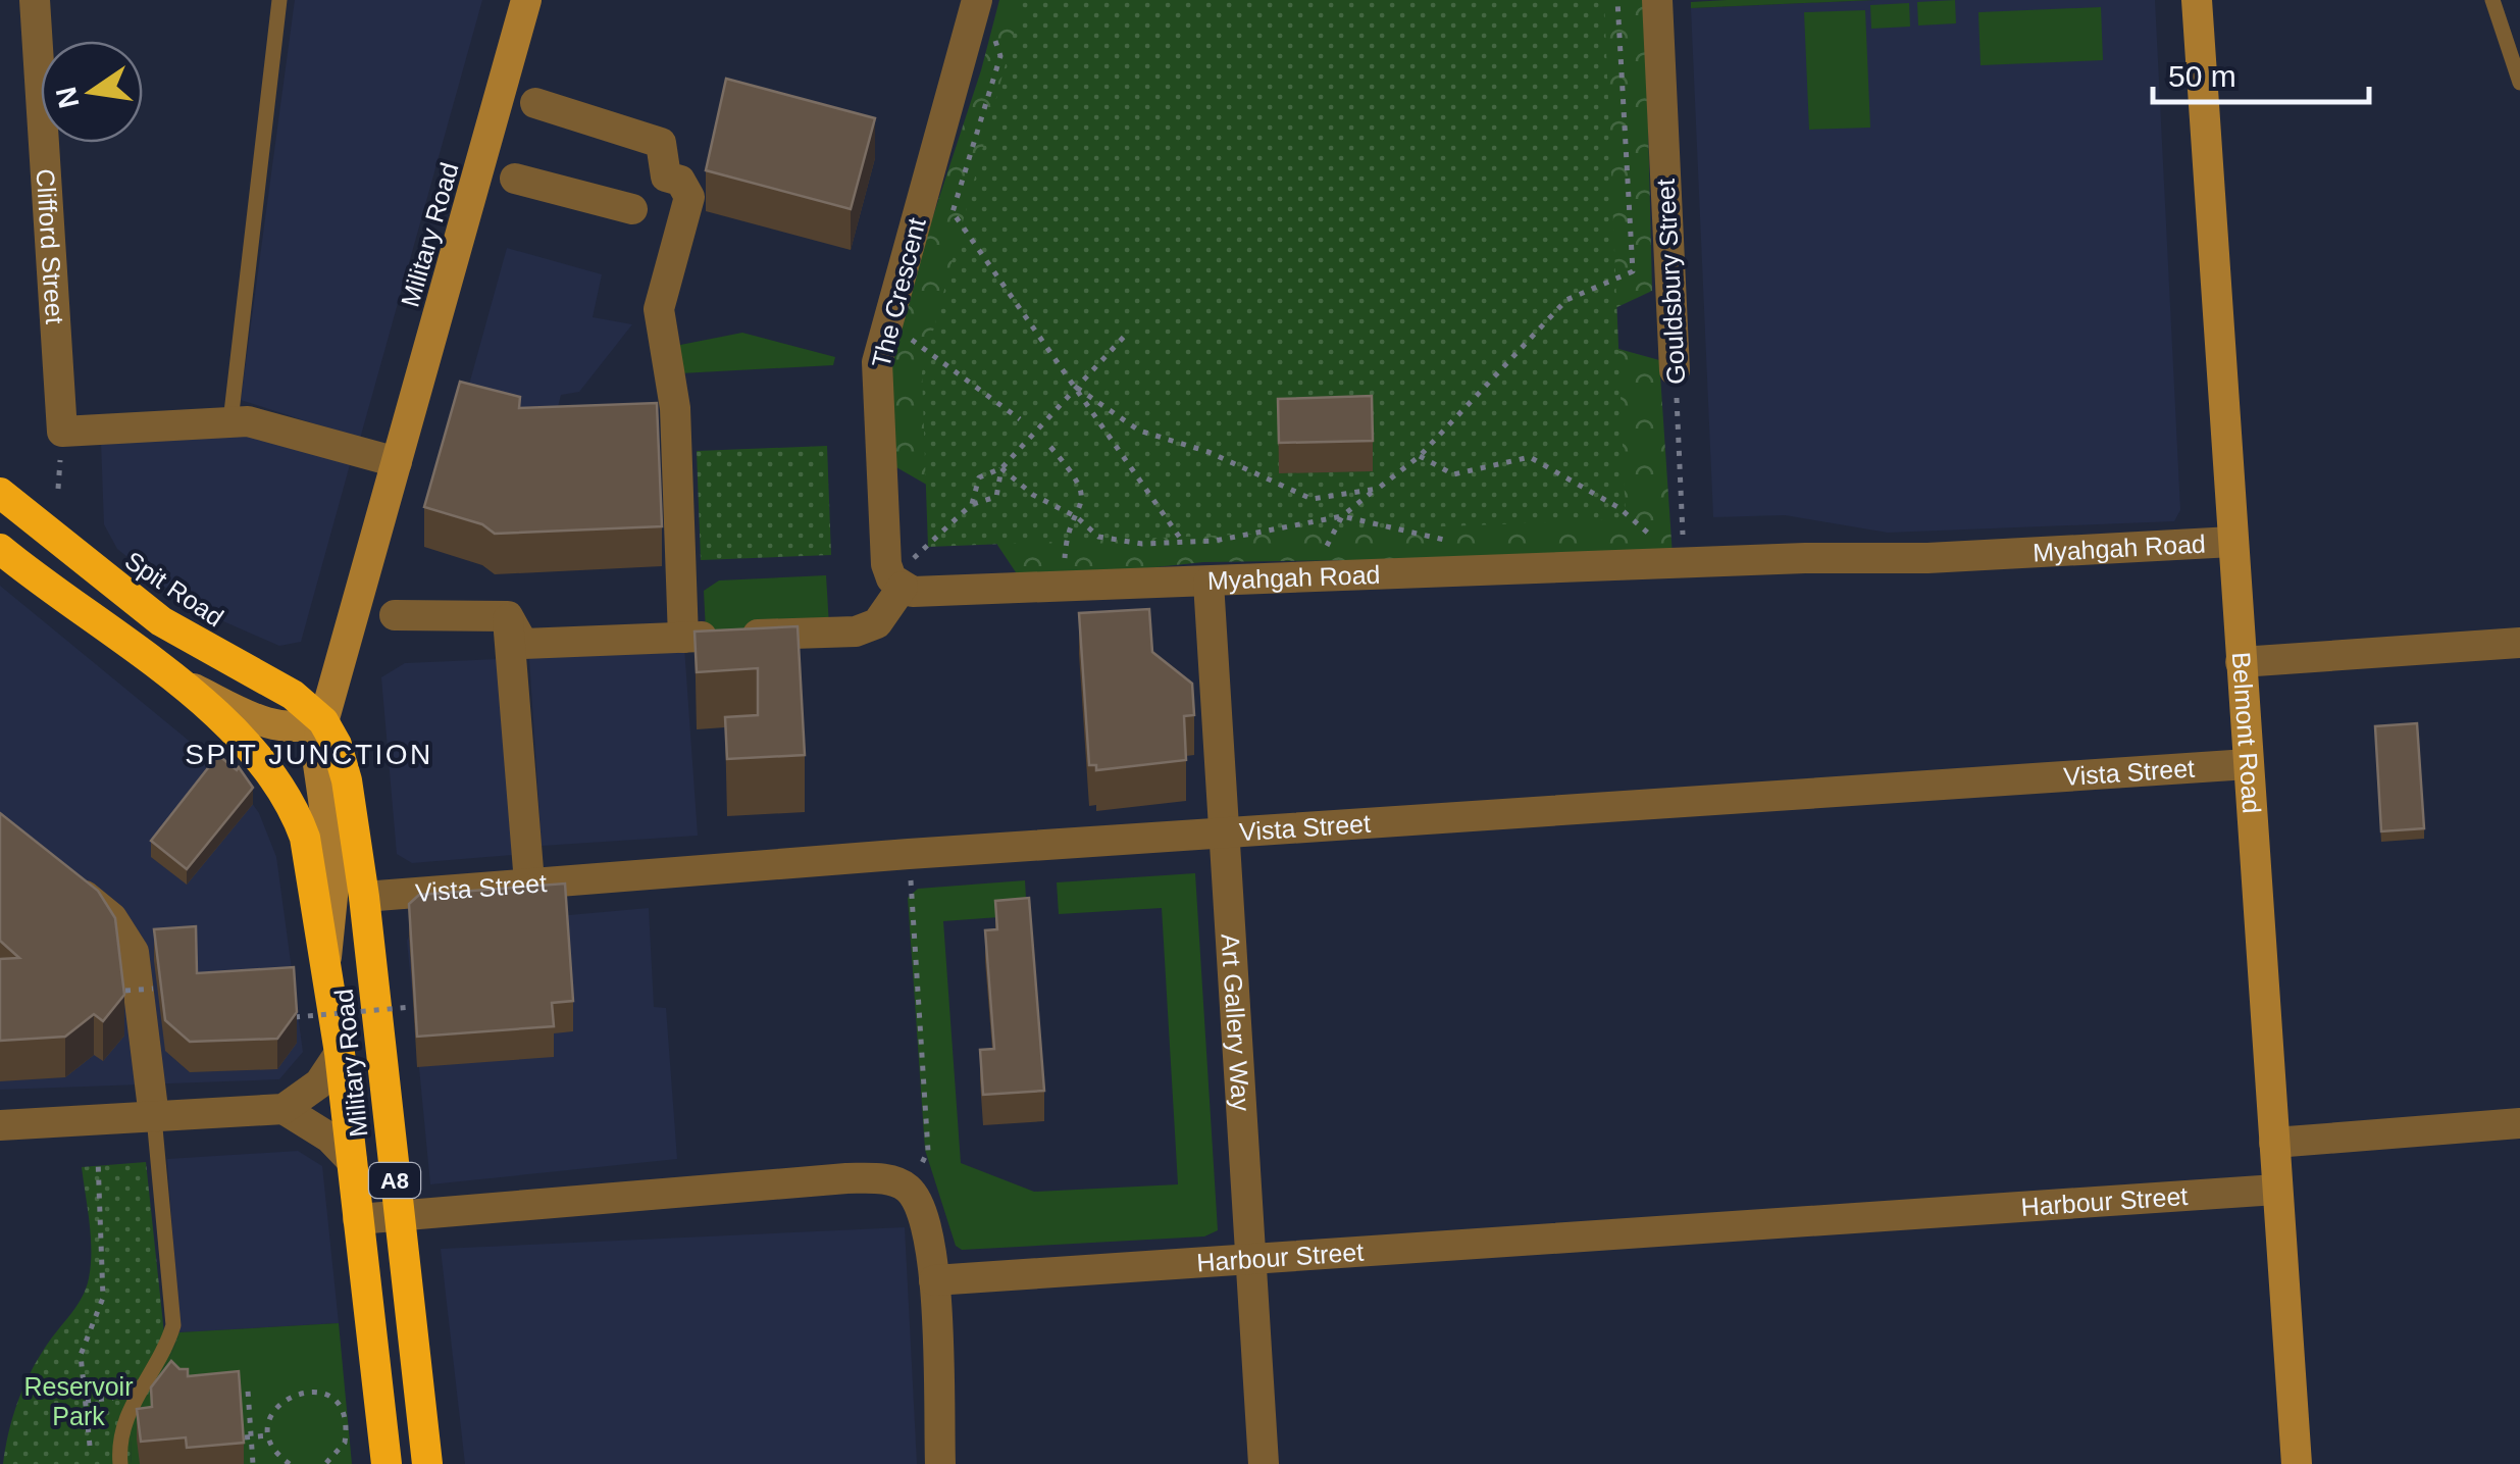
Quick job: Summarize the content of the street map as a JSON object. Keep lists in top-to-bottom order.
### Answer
{
  "streets": {
    "highway": ["Military Road", "Spit Road", "A8"],
    "street": [
      "Clifford Street",
      "Gouldsbury Street",
      "The Crescent",
      "Myahgah Road",
      "Belmont Road",
      "Vista Street",
      "Art Gallery Way",
      "Harbour Street"
    ]
  },
  "crossings": [
    ["Military Road", "Spit Road"],
    ["Military Road", "Vista Street"],
    ["Military Road", "A8"],
    ["The Crescent", "Myahgah Road"],
    ["Myahgah Road", "Belmont Road"],
    ["Myahgah Road", "Art Gallery Way"],
    ["Belmont Road", "Vista Street"],
    ["Belmont Road", "Harbour Street"],
    ["Vista Street", "Art Gallery Way"],
    ["Art Gallery Way", "Harbour Street"]
  ],
  "districts": ["SPIT JUNCTION"],
  "parks": ["Reservoir Park"],
  "scale_bar": "50 m",
  "north": "left"
}
